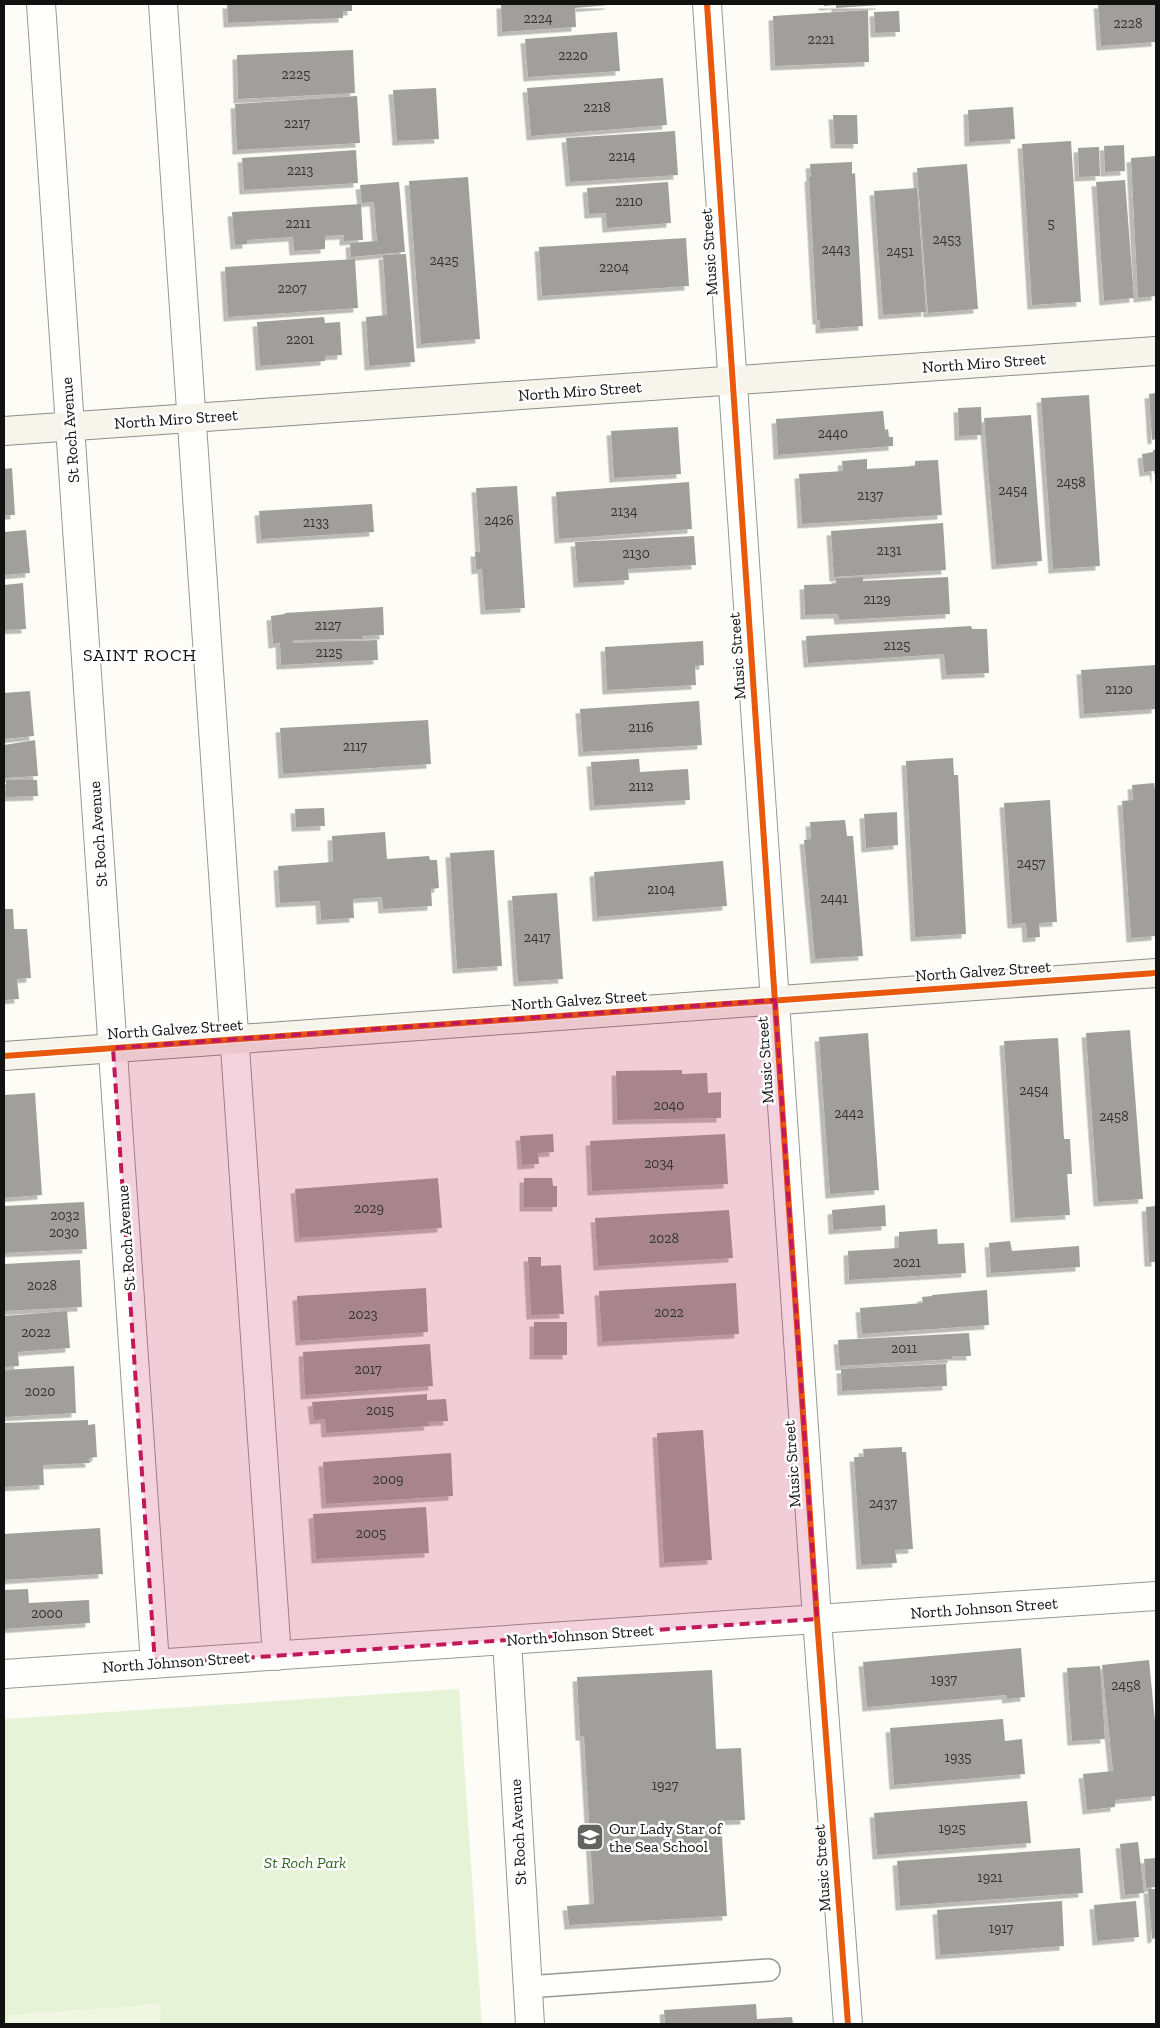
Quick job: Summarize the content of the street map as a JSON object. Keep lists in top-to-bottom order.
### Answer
{
  "streets": {
    "street": [
      "Music Street",
      "North Miro Street",
      "St Roch Avenue",
      "North Galvez Street",
      "North Johnson Street"
    ]
  },
  "crossings": [
    ["Music Street", "North Miro Street"],
    ["Music Street", "North Galvez Street"],
    ["Music Street", "North Johnson Street"],
    ["North Miro Street", "St Roch Avenue"],
    ["St Roch Avenue", "North Galvez Street"],
    ["St Roch Avenue", "North Johnson Street"]
  ],
  "districts": ["SAINT ROCH"],
  "parks": ["St Roch Park"],
  "places": {
    "school or university": ["Our Lady Star of the Sea School"]
  },
  "house_numbers": [
    "2224",
    "2228",
    "2221",
    "2220",
    "2225",
    "2218",
    "2217",
    "2214",
    "2213",
    "2210",
    "2211",
    "5",
    "2453",
    "2443",
    "2451",
    "2425",
    "2204",
    "2207",
    "2201",
    "2440",
    "2458",
    "2454",
    "2137",
    "2134",
    "2426",
    "2133",
    "2131",
    "2130",
    "2129",
    "2127",
    "2125",
    "2125",
    "2120",
    "2116",
    "2117",
    "2112",
    "2457",
    "2104",
    "2441",
    "2417",
    "2454",
    "2040",
    "2442",
    "2458",
    "2034",
    "2029",
    "2032",
    "2030",
    "2028",
    "2021",
    "2028",
    "2022",
    "2023",
    "2022",
    "2011",
    "2017",
    "2020",
    "2015",
    "2009",
    "2437",
    "2005",
    "2000",
    "1937",
    "2458",
    "1935",
    "1927",
    "1925",
    "1921",
    "1917"
  ]
}
